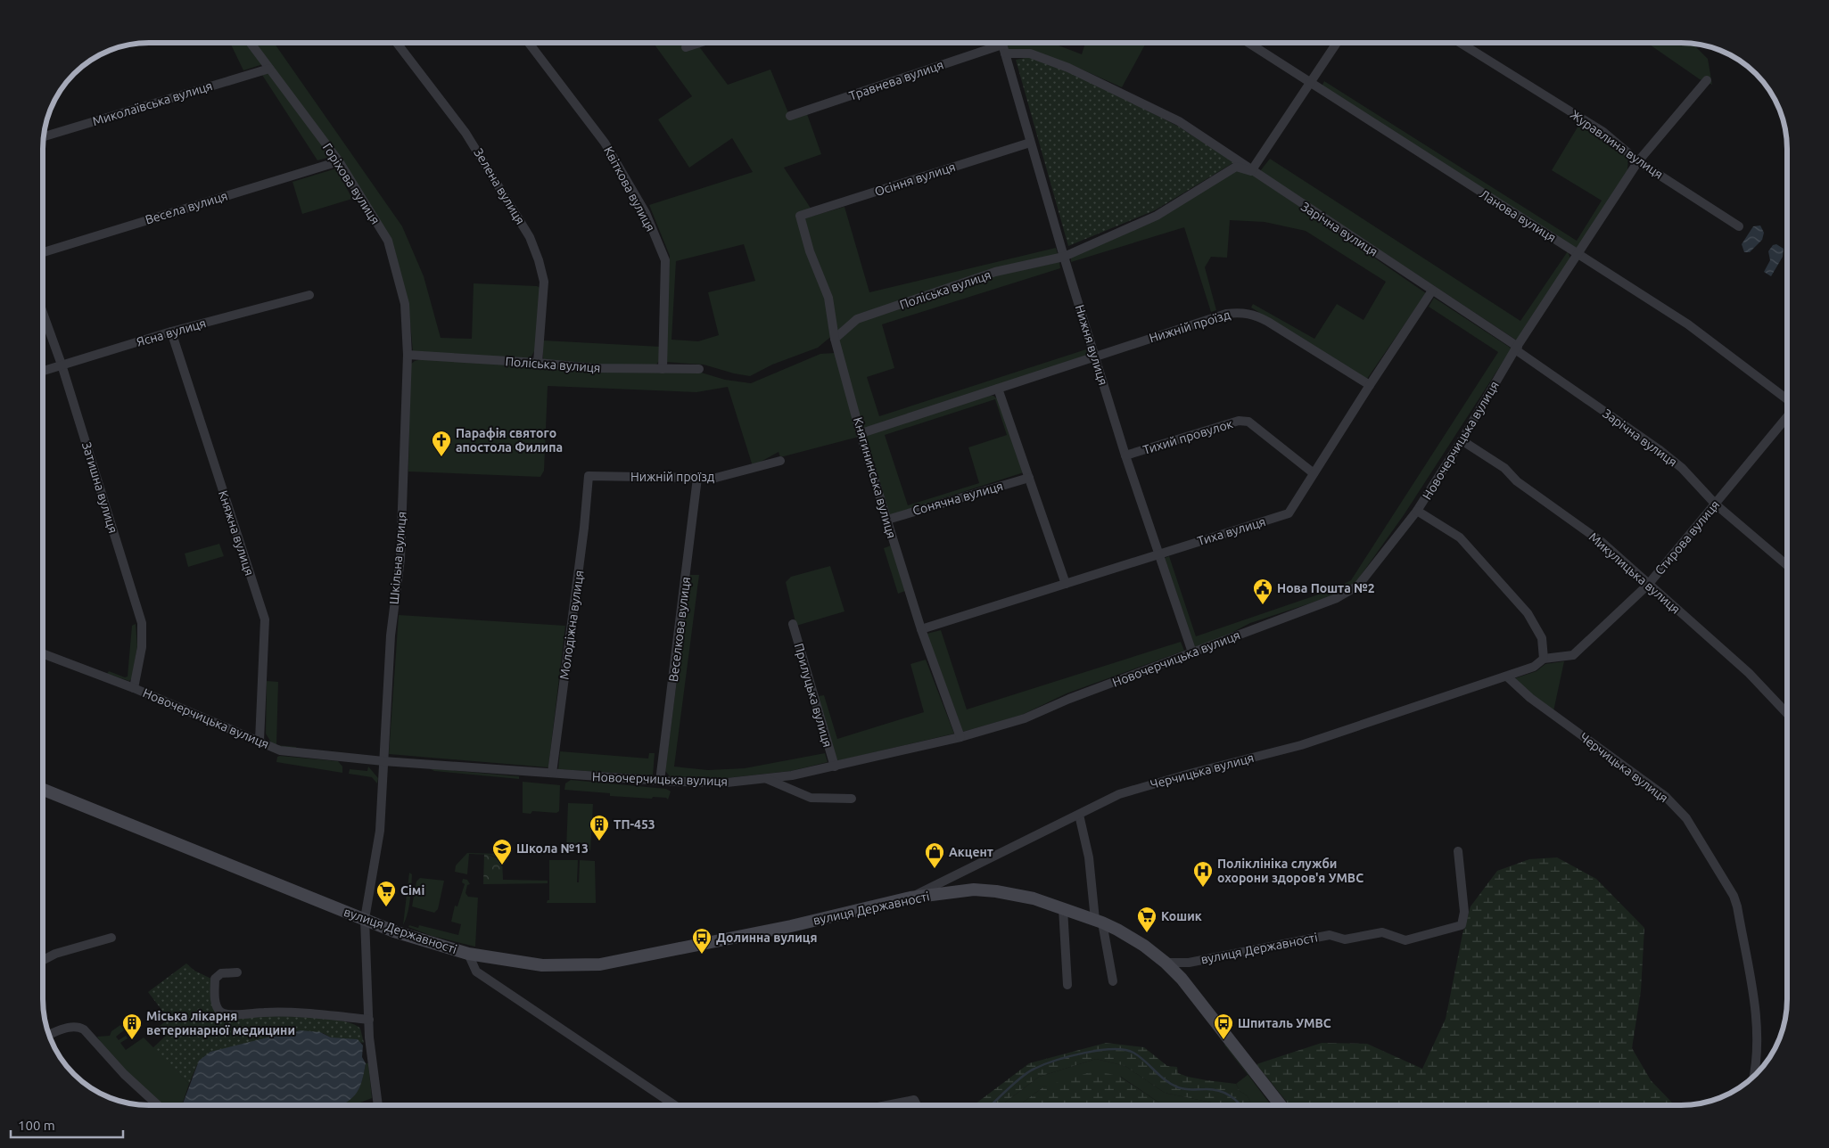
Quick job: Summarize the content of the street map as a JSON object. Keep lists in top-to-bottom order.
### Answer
{
  "streets": {
    "street": [
      "Травнева вулиця",
      "Миколаївська вулиця",
      "Журавлина вулиця",
      "Осіння вулиця",
      "Горіхова вулиця",
      "Зелена вулиця",
      "Квіткова вулиця",
      "Весела вулиця",
      "Ланова вулиця",
      "Зарічна вулиця",
      "Поліська вулиця",
      "Нижній проїзд",
      "Ясна вулиця",
      "Нижня вулиця",
      "Тихий провулок",
      "Новочерчицька вулиця",
      "Княгининська вулиця",
      "Затишна вулиця",
      "Сонячна вулиця",
      "Тиха вулиця",
      "Княжна вулиця",
      "Стирова вулиця",
      "Шкільна вулиця",
      "Микулицька вулиця",
      "Молодіжна вулиця",
      "Веселкова вулиця",
      "Прилуцька вулиця",
      "Черчицька вулиця",
      "вулиця Державності"
    ]
  },
  "crossings": [
    ["Травнева вулиця", "Зарічна вулиця"],
    ["Травнева вулиця", "Нижня вулиця"],
    ["Миколаївська вулиця", "Горіхова вулиця"],
    ["Журавлина вулиця", "Новочерчицька вулиця"],
    ["Осіння вулиця", "Нижня вулиця"],
    ["Осіння вулиця", "Княгининська вулиця"],
    ["Горіхова вулиця", "Весела вулиця"],
    ["Горіхова вулиця", "Поліська вулиця"],
    ["Горіхова вулиця", "Шкільна вулиця"],
    ["Зелена вулиця", "Поліська вулиця"],
    ["Квіткова вулиця", "Поліська вулиця"],
    ["Ланова вулиця", "Новочерчицька вулиця"],
    ["Зарічна вулиця", "Нижня вулиця"],
    ["Зарічна вулиця", "Новочерчицька вулиця"],
    ["Зарічна вулиця", "Тиха вулиця"],
    ["Зарічна вулиця", "Стирова вулиця"],
    ["Поліська вулиця", "Нижня вулиця"],
    ["Поліська вулиця", "Княгининська вулиця"],
    ["Поліська вулиця", "Шкільна вулиця"],
    ["Нижній проїзд", "Нижня вулиця"],
    ["Нижній проїзд", "Княгининська вулиця"],
    ["Нижній проїзд", "Тиха вулиця"],
    ["Нижній проїзд", "Молодіжна вулиця"],
    ["Нижній проїзд", "Веселкова вулиця"],
    ["Ясна вулиця", "Затишна вулиця"],
    ["Ясна вулиця", "Княжна вулиця"],
    ["Нижня вулиця", "Тихий провулок"],
    ["Нижня вулиця", "Новочерчицька вулиця"],
    ["Нижня вулиця", "Тиха вулиця"],
    ["Тихий провулок", "Тиха вулиця"],
    ["Новочерчицька вулиця", "Княгининська вулиця"],
    ["Новочерчицька вулиця", "Затишна вулиця"],
    ["Новочерчицька вулиця", "Княжна вулиця"],
    ["Новочерчицька вулиця", "Шкільна вулиця"],
    ["Новочерчицька вулиця", "Микулицька вулиця"],
    ["Новочерчицька вулиця", "Молодіжна вулиця"],
    ["Новочерчицька вулиця", "Веселкова вулиця"],
    ["Новочерчицька вулиця", "Прилуцька вулиця"],
    ["Княгининська вулиця", "Сонячна вулиця"],
    ["Княгининська вулиця", "Тиха вулиця"],
    ["Стирова вулиця", "Микулицька вулиця"],
    ["Стирова вулиця", "Черчицька вулиця"],
    ["Черчицька вулиця", "вулиця Державності"]
  ],
  "places": {
    "church": ["Парафія святого апостола Филипа"],
    "public building": ["Нова Пошта №2"],
    "building": ["ТП-453", "Міська лікарня ветеринарної медицини"],
    "school or university": ["Школа №13"],
    "shop": ["Акцент"],
    "hospital": ["Поліклініка служби охорони здоров'я УМВС"],
    "supermarket": ["Сімі", "Кошик"],
    "bus stop": ["Долинна вулиця", "Шпиталь УМВС"]
  },
  "scale_bar": "100 m"
}
